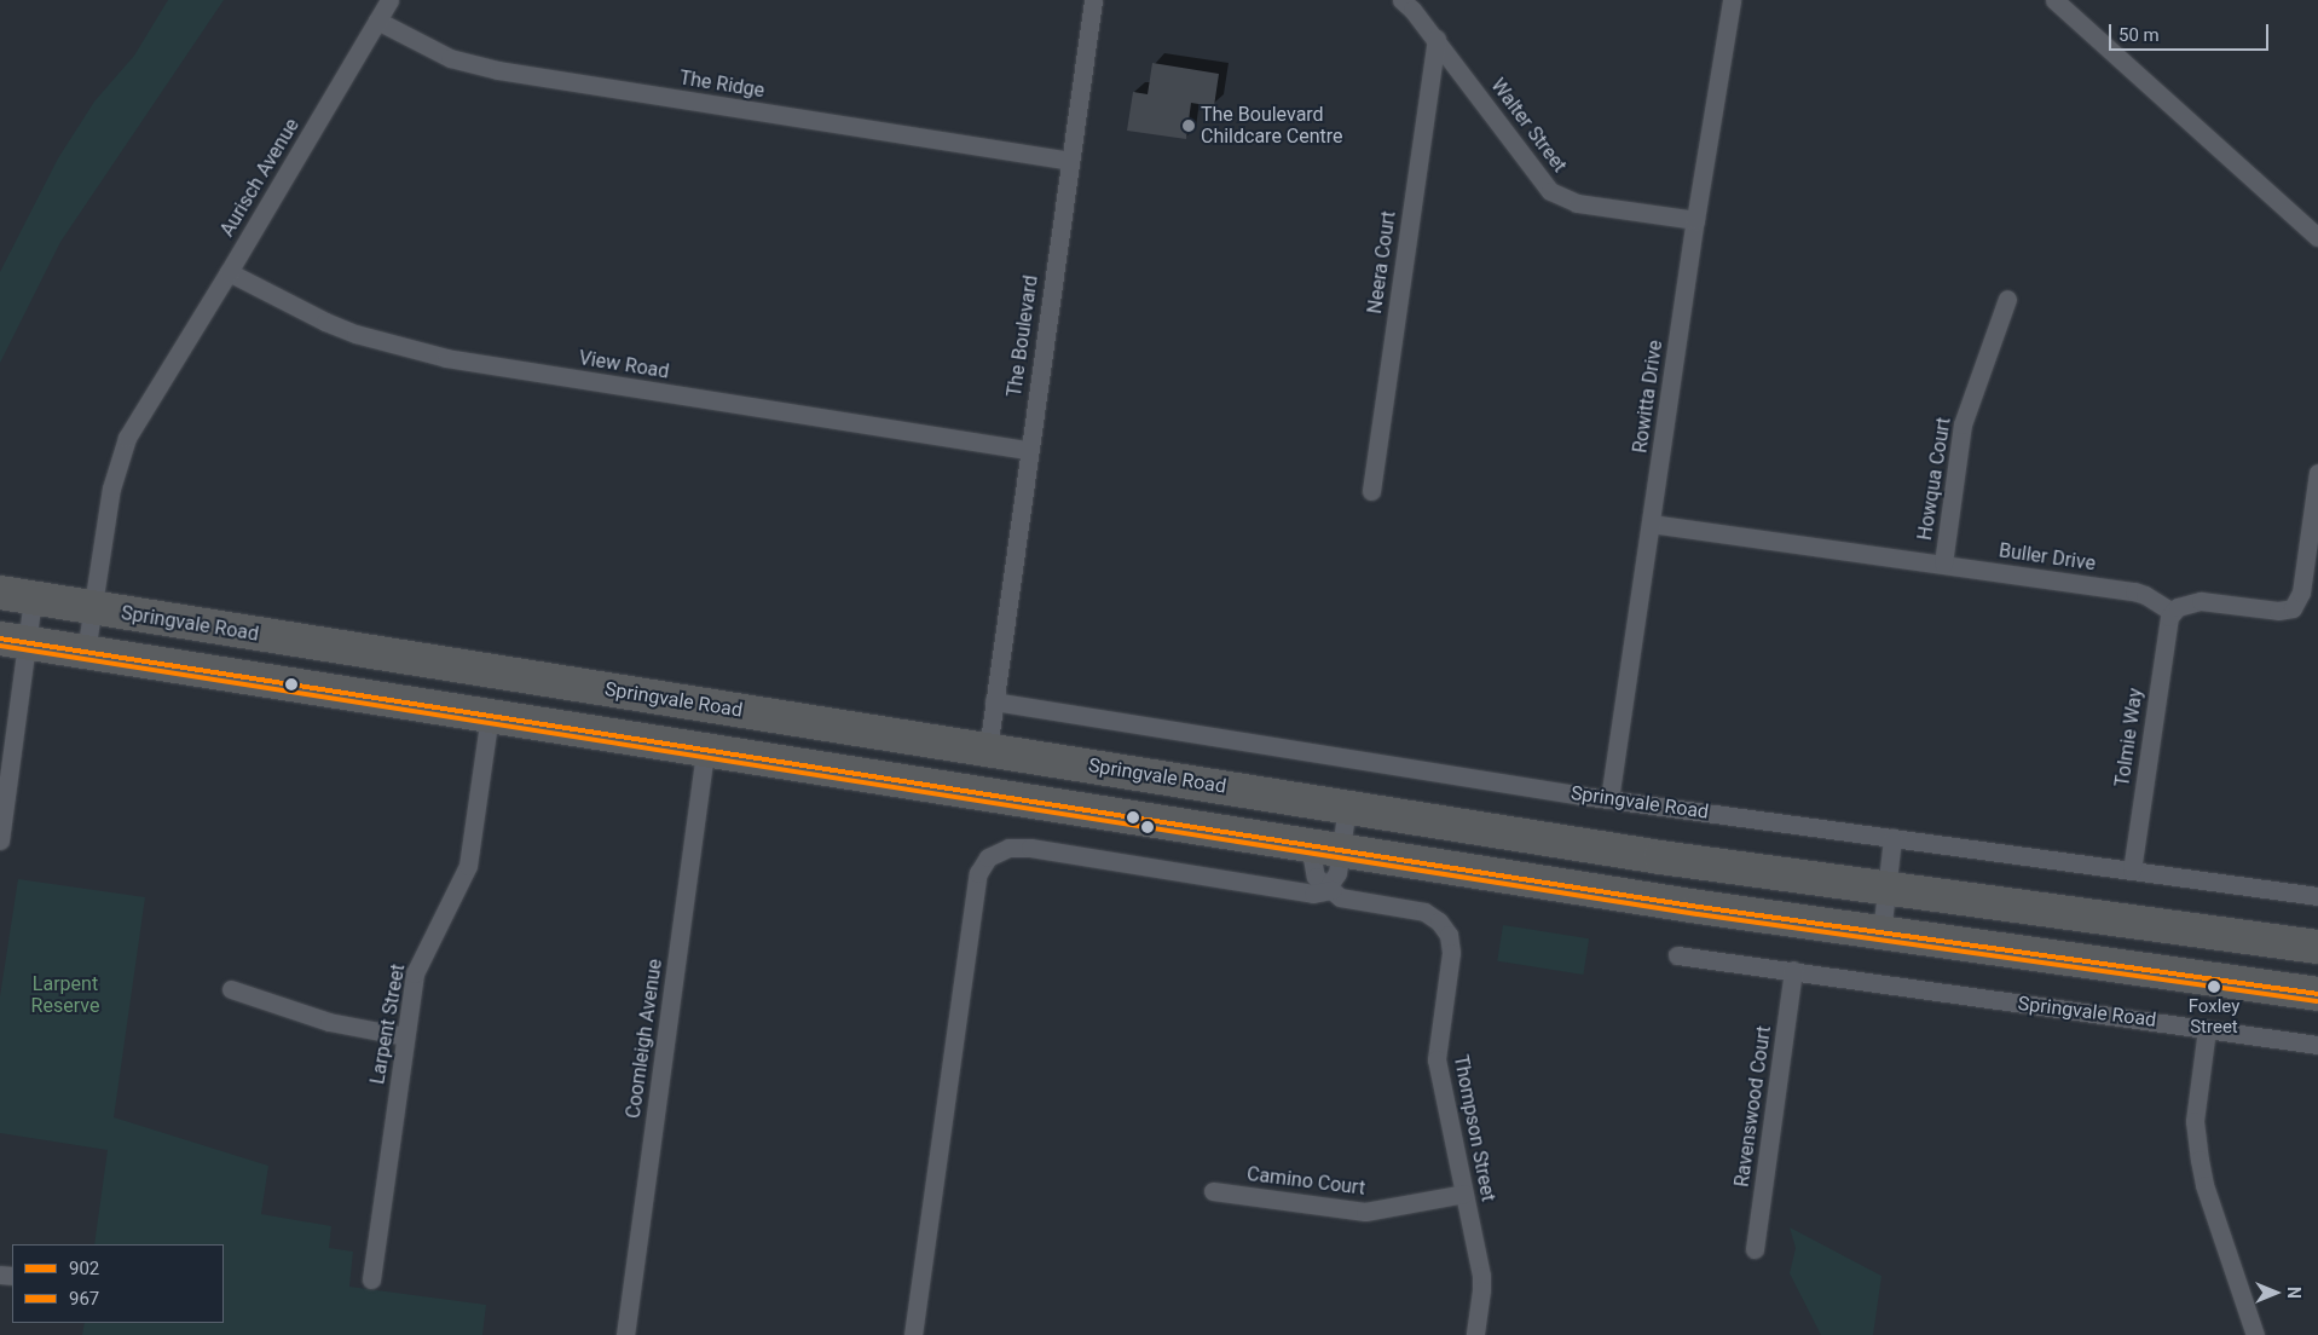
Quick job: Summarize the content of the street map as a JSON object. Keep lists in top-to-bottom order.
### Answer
{
  "streets": {
    "highway": ["Springvale Road"],
    "street": [
      "The Ridge",
      "Walter Street",
      "Aurisch Avenue",
      "Neera Court",
      "The Boulevard",
      "View Road",
      "Rowitta Drive",
      "Howqua Court",
      "Buller Drive",
      "Tolmie Way",
      "Larpent Street",
      "Coomleigh Avenue",
      "Ravenswood Court",
      "Thompson Street",
      "Camino Court"
    ]
  },
  "crossings": [
    ["The Ridge", "Aurisch Avenue"],
    ["The Ridge", "The Boulevard"],
    ["Walter Street", "Neera Court"],
    ["Walter Street", "Rowitta Drive"],
    ["Aurisch Avenue", "View Road"],
    ["Aurisch Avenue", "Springvale Road"],
    ["The Boulevard", "View Road"],
    ["The Boulevard", "Springvale Road"],
    ["Rowitta Drive", "Buller Drive"],
    ["Rowitta Drive", "Springvale Road"],
    ["Howqua Court", "Buller Drive"],
    ["Buller Drive", "Tolmie Way"],
    ["Springvale Road", "Tolmie Way"],
    ["Springvale Road", "Ravenswood Court"],
    ["Thompson Street", "Camino Court"]
  ],
  "parks": ["Larpent Reserve"],
  "places": ["The Boulevard Childcare Centre", "Foxley Street"],
  "lines": ["transit line 902", "transit line 967"],
  "legend": ["902", "967"],
  "scale_bar": "50 m",
  "north": "right"
}
